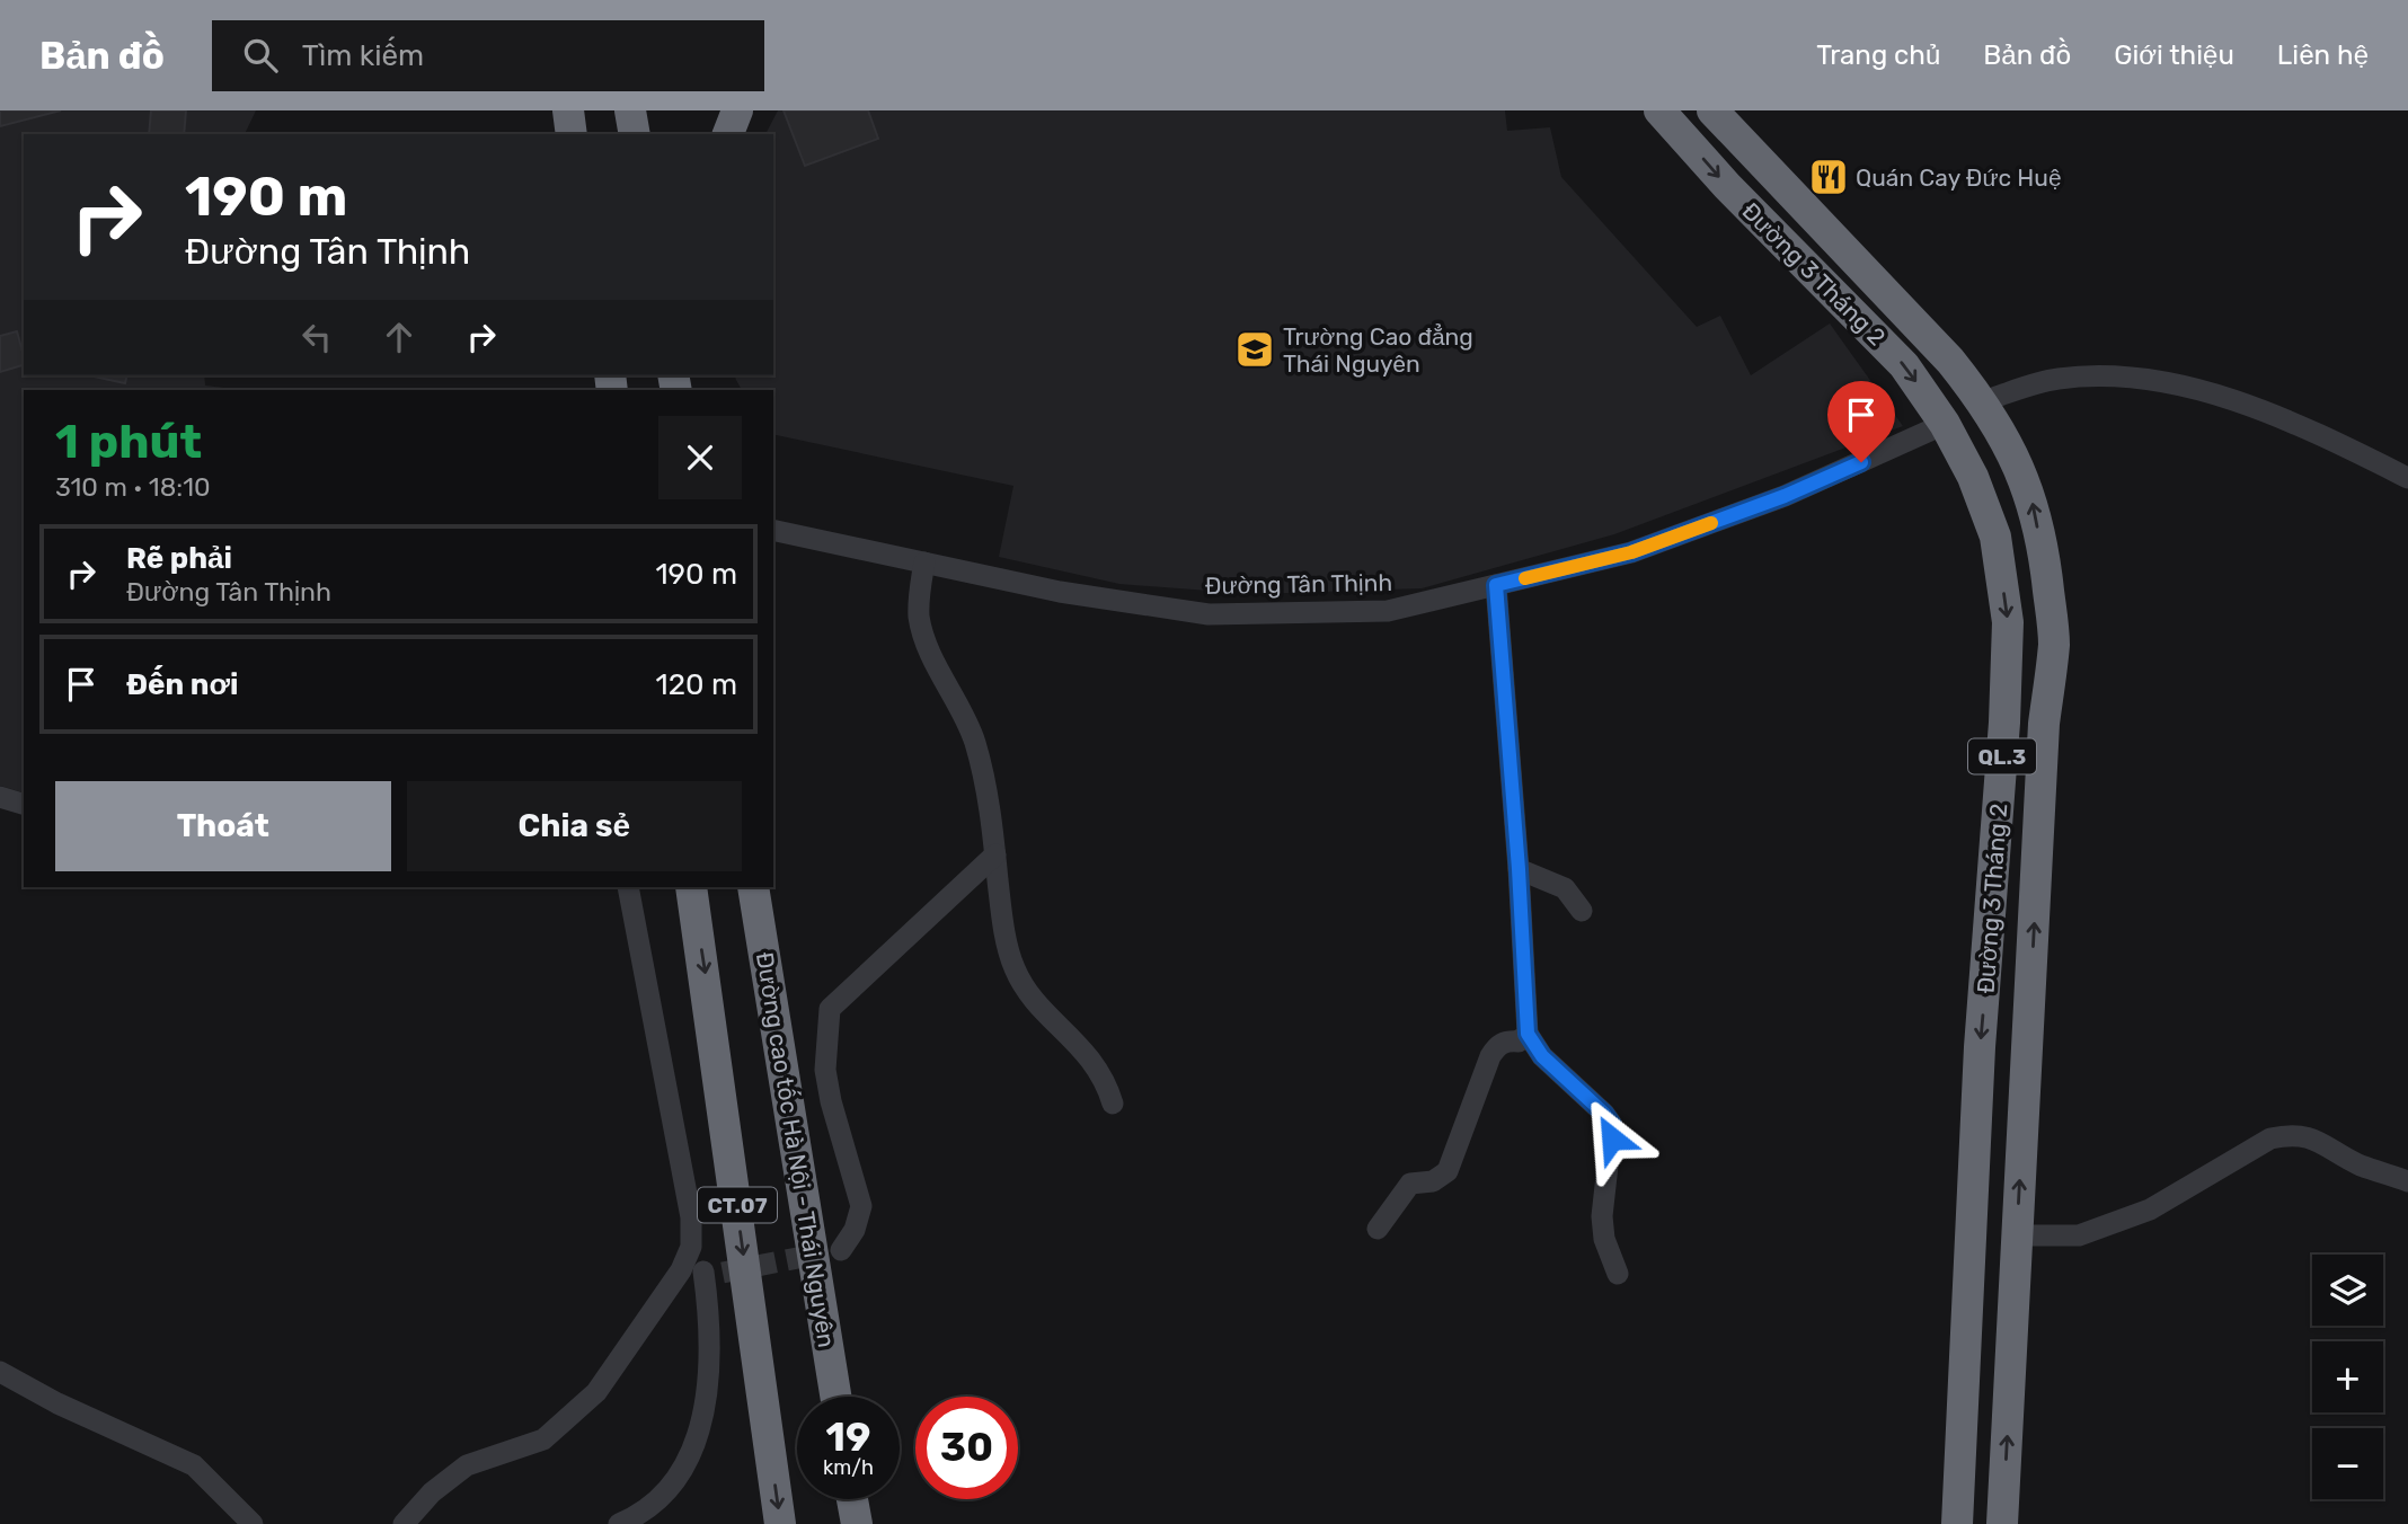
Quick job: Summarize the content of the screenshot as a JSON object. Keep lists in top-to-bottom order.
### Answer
{
  "streets": {
    "highway": [
      "Đường 3 Tháng 2",
      "QL.3",
      "Đường cao tốc Hà Nội - Thái Nguyên",
      "CT.07"
    ],
    "street": ["Đường Tân Thịnh"]
  },
  "crossings": [
    ["Đường 3 Tháng 2", "Đường Tân Thịnh"]
  ],
  "places": {
    "restaurant": ["Quán Cay Đức Huệ"],
    "school or university": ["Trường Cao đẳng Thái Nguyên"]
  },
  "page": {
    "header": "Bản đồ",
    "search": "Tìm kiếm",
    "nav": [
      "Trang chủ",
      "Bản đồ",
      "Giới thiệu",
      "Liên hệ"
    ],
    "turn": ["190 m", "Đường Tân Thịnh"],
    "heading": ["1 phút", "310 m · 18:10"],
    "list": [
      {
        "name": "Rẽ phải",
        "note": "Đường Tân Thịnh",
        "value": "190 m"
      },
      {
        "name": "Đến nơi",
        "value": "120 m"
      }
    ],
    "buttons": ["Thoát", "Chia sẻ"],
    "map_buttons": ["+", "−"],
    "speed": "19 km/h",
    "limit": "30"
  }
}
